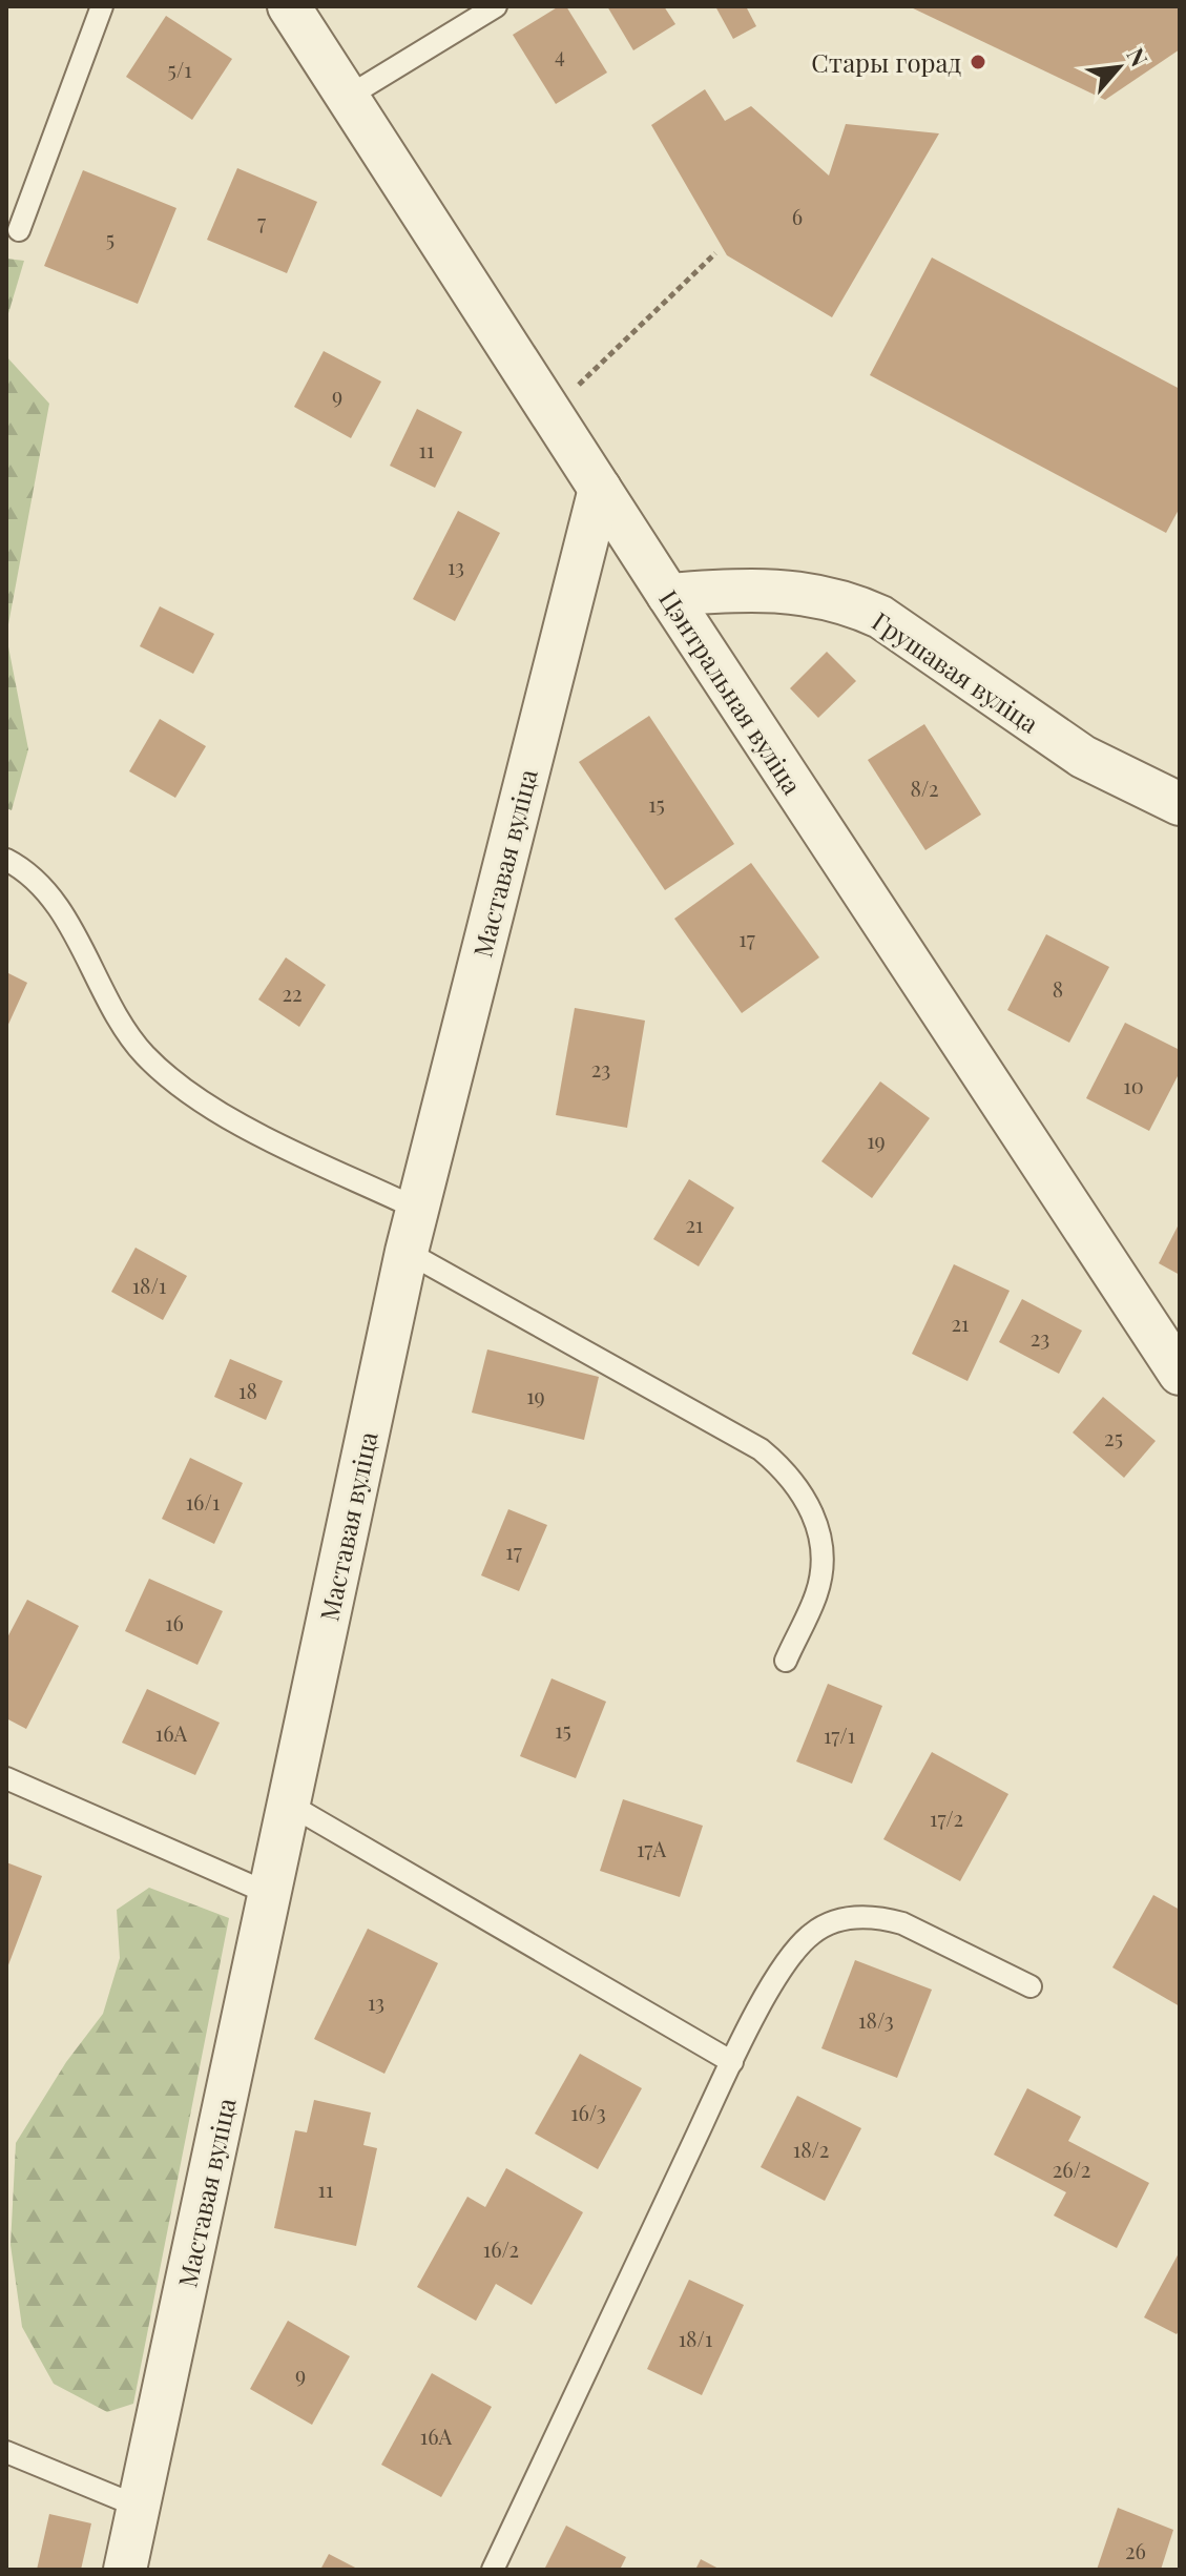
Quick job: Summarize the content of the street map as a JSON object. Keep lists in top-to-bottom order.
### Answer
{
  "streets": {
    "street": ["Грушавая вуліца", "Цэнтральная вуліца", "Маставая вуліца"]
  },
  "crossings": [
    ["Грушавая вуліца", "Цэнтральная вуліца"],
    ["Цэнтральная вуліца", "Маставая вуліца"]
  ],
  "places": ["Стары горад"],
  "house_numbers": [
    "4",
    "5/1",
    "6",
    "7",
    "5",
    "9",
    "11",
    "13",
    "8/2",
    "15",
    "17",
    "8",
    "22",
    "23",
    "10",
    "19",
    "21",
    "18/1",
    "21",
    "23",
    "18",
    "19",
    "25",
    "16/1",
    "17",
    "16",
    "15",
    "16А",
    "17/1",
    "17/2",
    "17А",
    "13",
    "18/3",
    "16/3",
    "18/2",
    "26/2",
    "11",
    "16/2",
    "18/1",
    "9",
    "16А",
    "26"
  ],
  "north": "top right"
}
